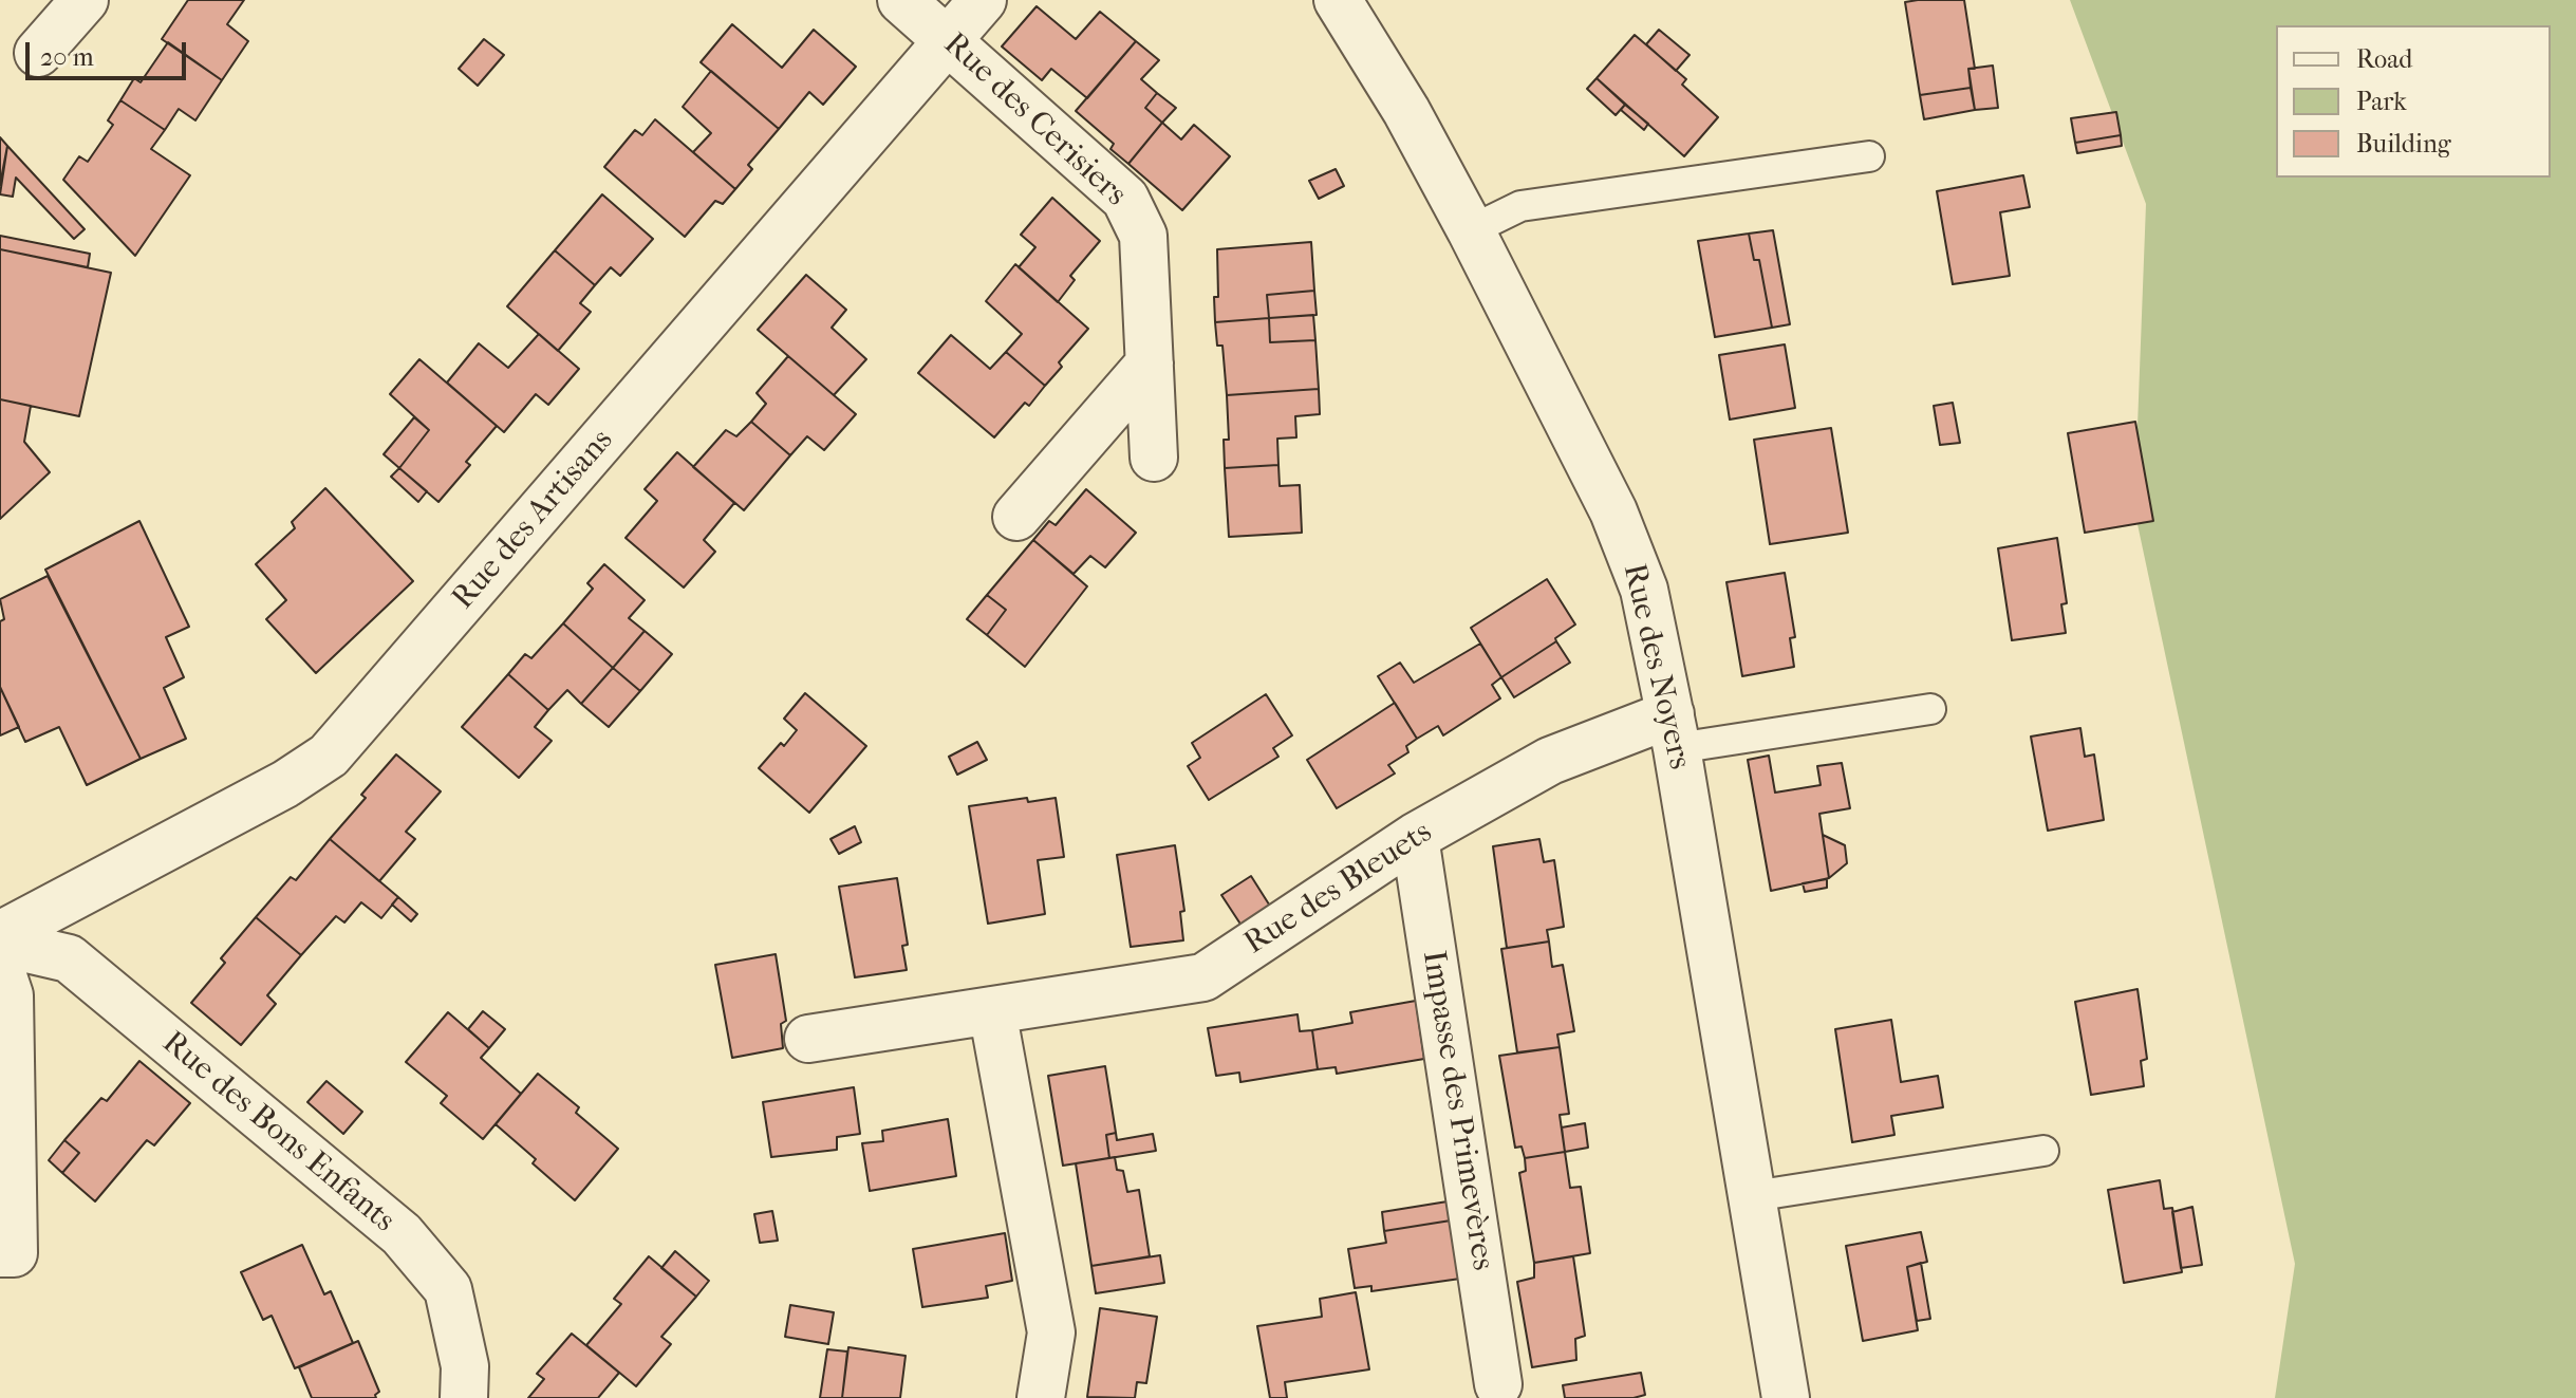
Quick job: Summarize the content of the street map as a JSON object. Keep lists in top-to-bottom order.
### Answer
{
  "streets": {
    "street": [
      "Rue des Cerisiers",
      "Rue des Artisans",
      "Rue des Noyers",
      "Rue des Bleuets",
      "Impasse des Primevères",
      "Rue des Bons Enfants"
    ]
  },
  "crossings": [
    ["Rue des Cerisiers", "Rue des Artisans"],
    ["Rue des Noyers", "Rue des Bleuets"],
    ["Rue des Bleuets", "Impasse des Primevères"]
  ],
  "legend": ["Road", "Park", "Building"],
  "scale_bar": "20 m"
}
